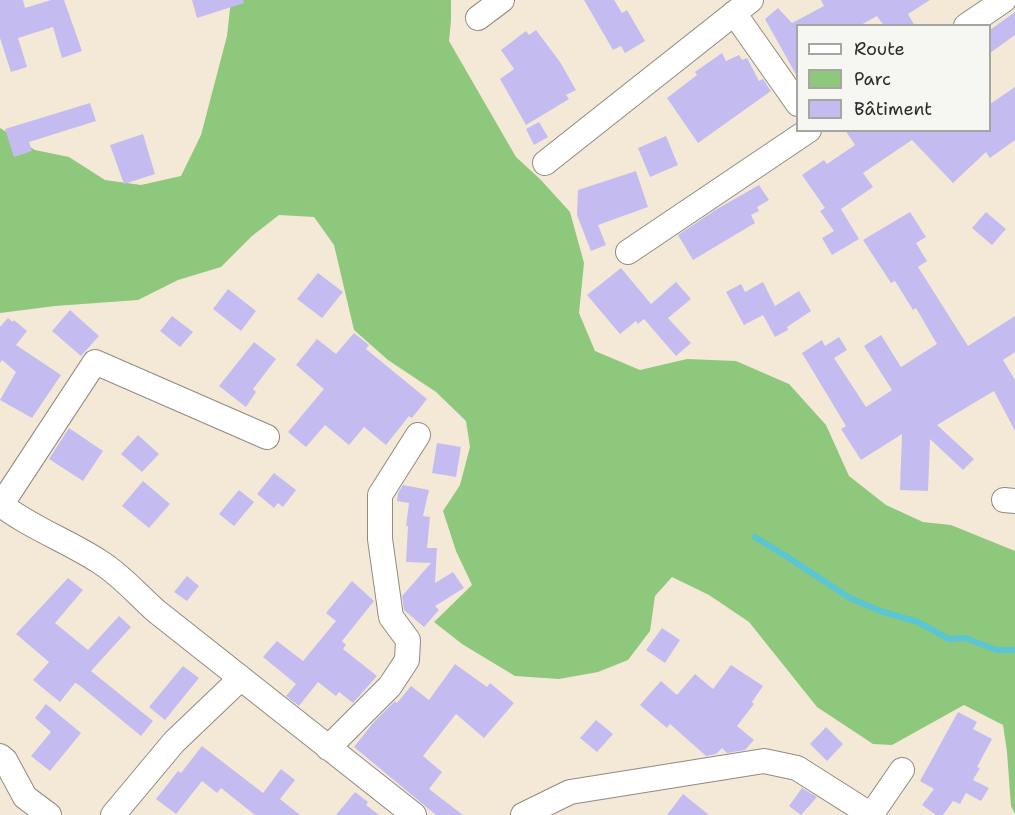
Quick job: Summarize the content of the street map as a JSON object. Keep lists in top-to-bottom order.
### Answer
{
  "legend": ["Route", "Parc", "Bâtiment"]
}
